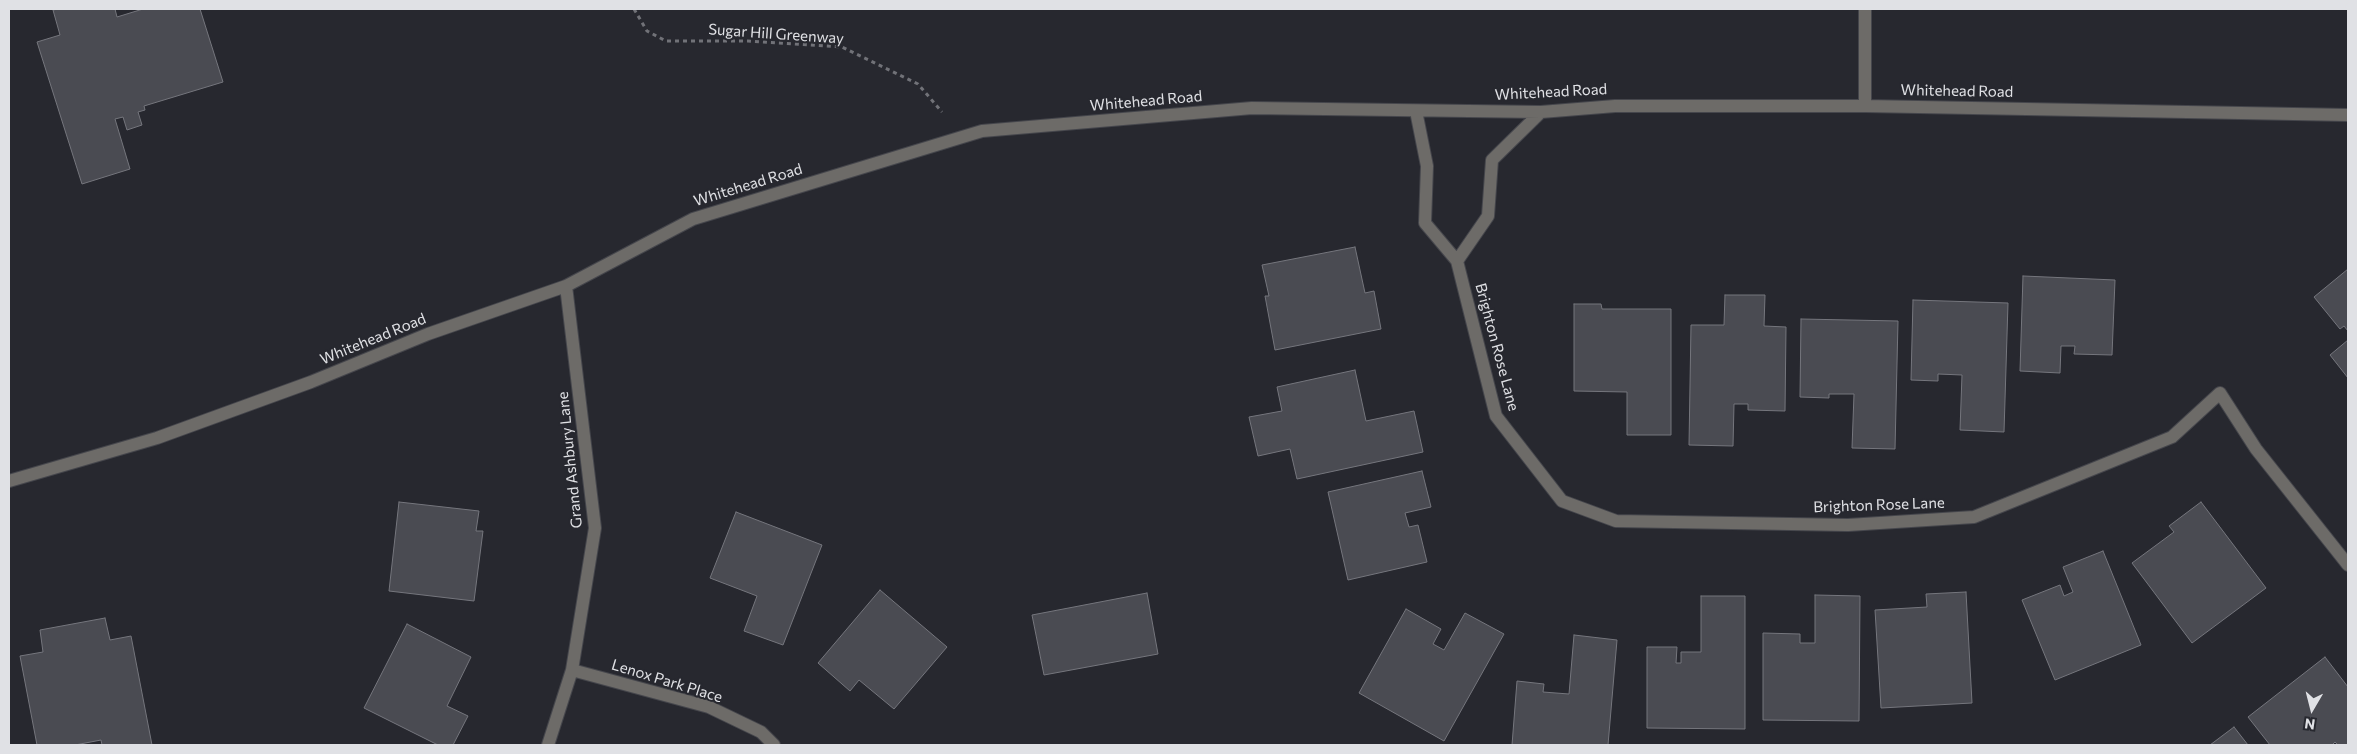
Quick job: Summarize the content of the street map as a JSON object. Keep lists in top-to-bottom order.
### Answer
{
  "streets": {
    "street": [
      "Whitehead Road",
      "Brighton Rose Lane",
      "Grand Ashbury Lane",
      "Lenox Park Place"
    ],
    "path": ["Sugar Hill Greenway"]
  },
  "crossings": [
    ["Whitehead Road", "Brighton Rose Lane"],
    ["Whitehead Road", "Grand Ashbury Lane"],
    ["Grand Ashbury Lane", "Lenox Park Place"]
  ],
  "north": "bottom"
}
